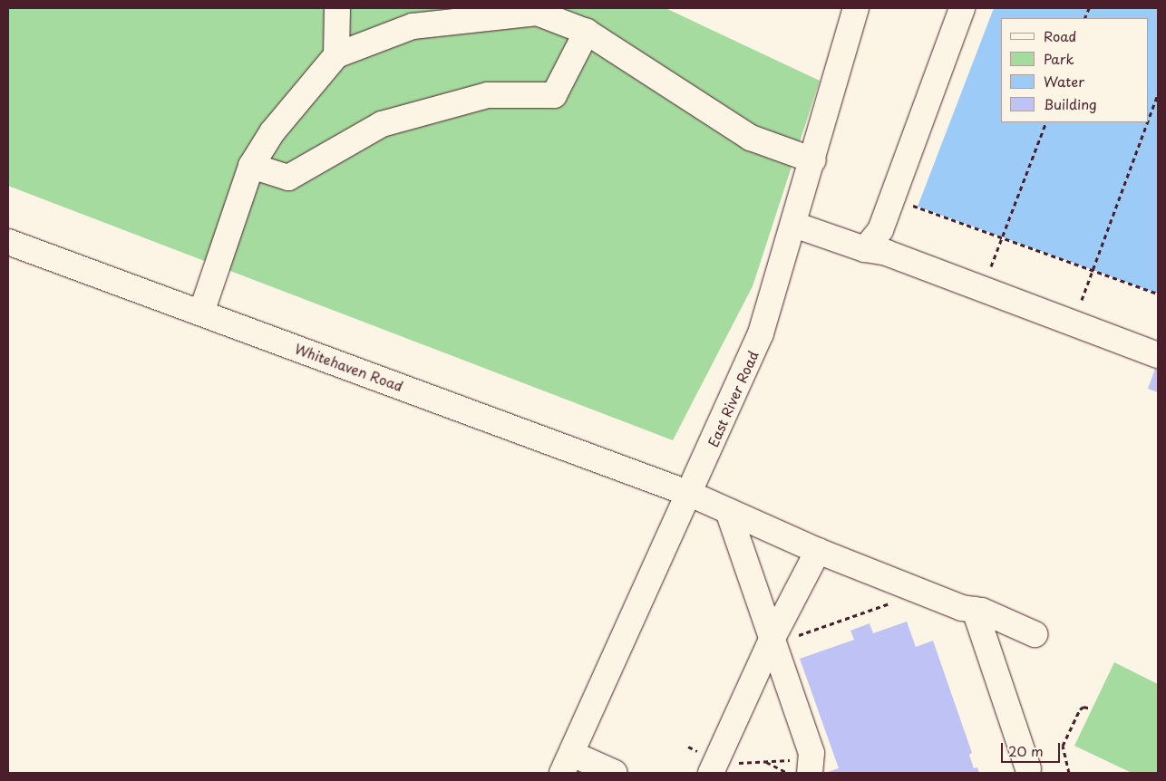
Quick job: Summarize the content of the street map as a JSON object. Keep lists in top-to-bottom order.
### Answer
{
  "streets": {
    "main road": ["Whitehaven Road", "East River Road"]
  },
  "crossings": [
    ["Whitehaven Road", "East River Road"]
  ],
  "legend": [
    "Road",
    "Park",
    "Water",
    "Building"
  ],
  "scale_bar": "20 m"
}
